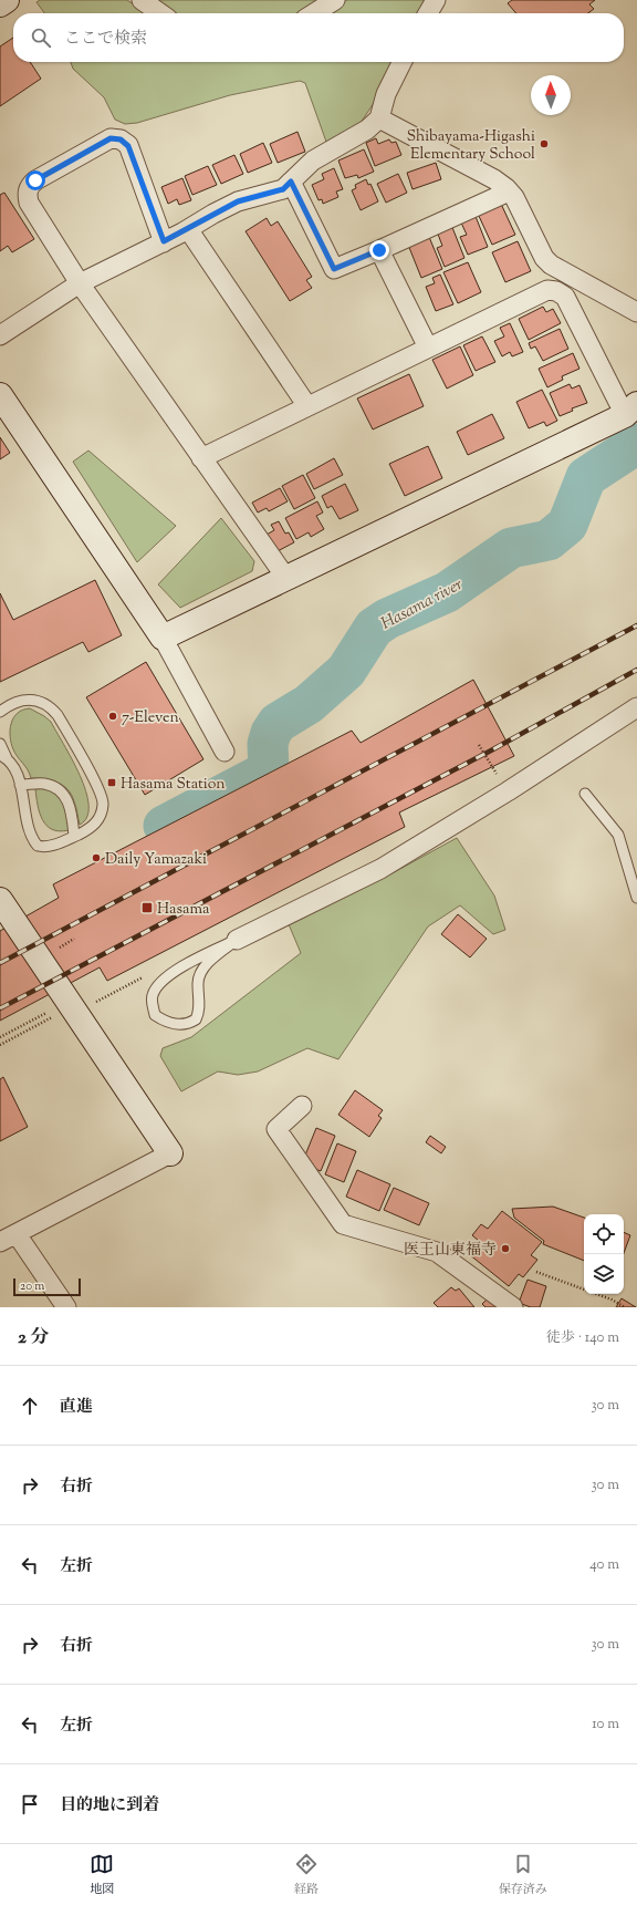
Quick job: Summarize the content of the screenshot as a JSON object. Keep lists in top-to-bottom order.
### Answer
{
  "water": ["Hasama river"],
  "places": {
    "other": [
      "Shibayama-Higashi Elementary School",
      "7-Eleven",
      "Daily Yamazaki",
      "医王山東福寺"
    ],
    "transit": ["Hasama Station", "Hasama"]
  },
  "scale_bar": "20 m",
  "north": "top",
  "page": {
    "search": "ここで検索",
    "scale": "20 m",
    "heading": ["2 分", "徒歩 · 140 m"],
    "list": [
      ["直進", "30 m"],
      ["右折", "30 m"],
      ["左折", "40 m"],
      ["右折", "30 m"],
      ["左折", "10 m"],
      "目的地に到着"
    ],
    "nav": ["地図", "経路", "保存済み"]
  }
}
